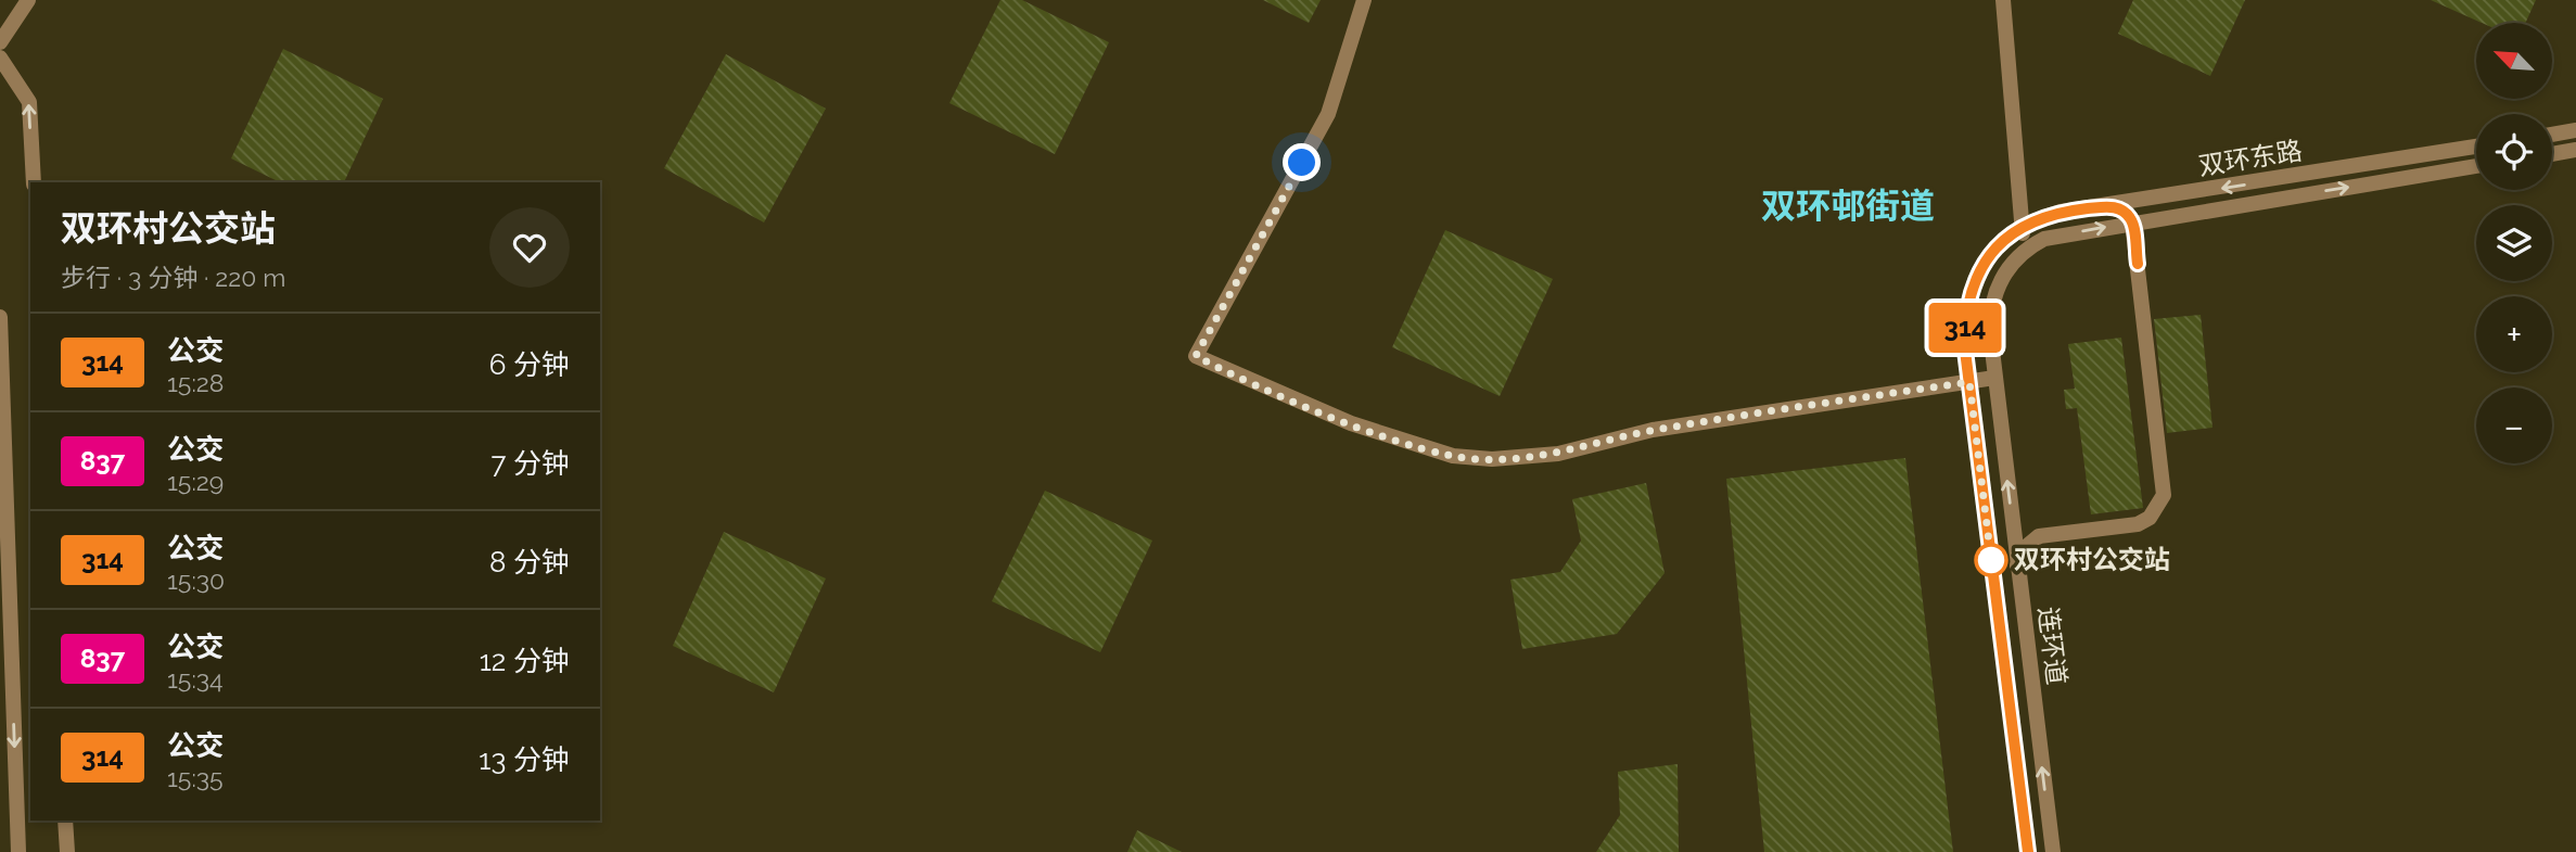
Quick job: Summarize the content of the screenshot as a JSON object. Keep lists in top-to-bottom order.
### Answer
{
  "streets": {
    "street": ["双环东路", "连环道"]
  },
  "crossings": [
    ["双环东路", "连环道"]
  ],
  "one_way": ["连环道"],
  "districts": ["双环邨街道"],
  "places": ["双环村公交站"],
  "lines": ["bus line 314"],
  "north": "top left",
  "page": {
    "on_map": "314",
    "map_buttons": ["+", "−"],
    "heading": ["双环村公交站", "步行 · 3 分钟 · 220 m"],
    "list": [
      {
        "mark": "314",
        "name": "公交",
        "note": "15:28",
        "value": "6 分钟"
      },
      {
        "mark": "837",
        "name": "公交",
        "note": "15:29",
        "value": "7 分钟"
      },
      {
        "mark": "314",
        "name": "公交",
        "note": "15:30",
        "value": "8 分钟"
      },
      {
        "mark": "837",
        "name": "公交",
        "note": "15:34",
        "value": "12 分钟"
      },
      {
        "mark": "314",
        "name": "公交",
        "note": "15:35",
        "value": "13 分钟"
      }
    ]
  }
}
